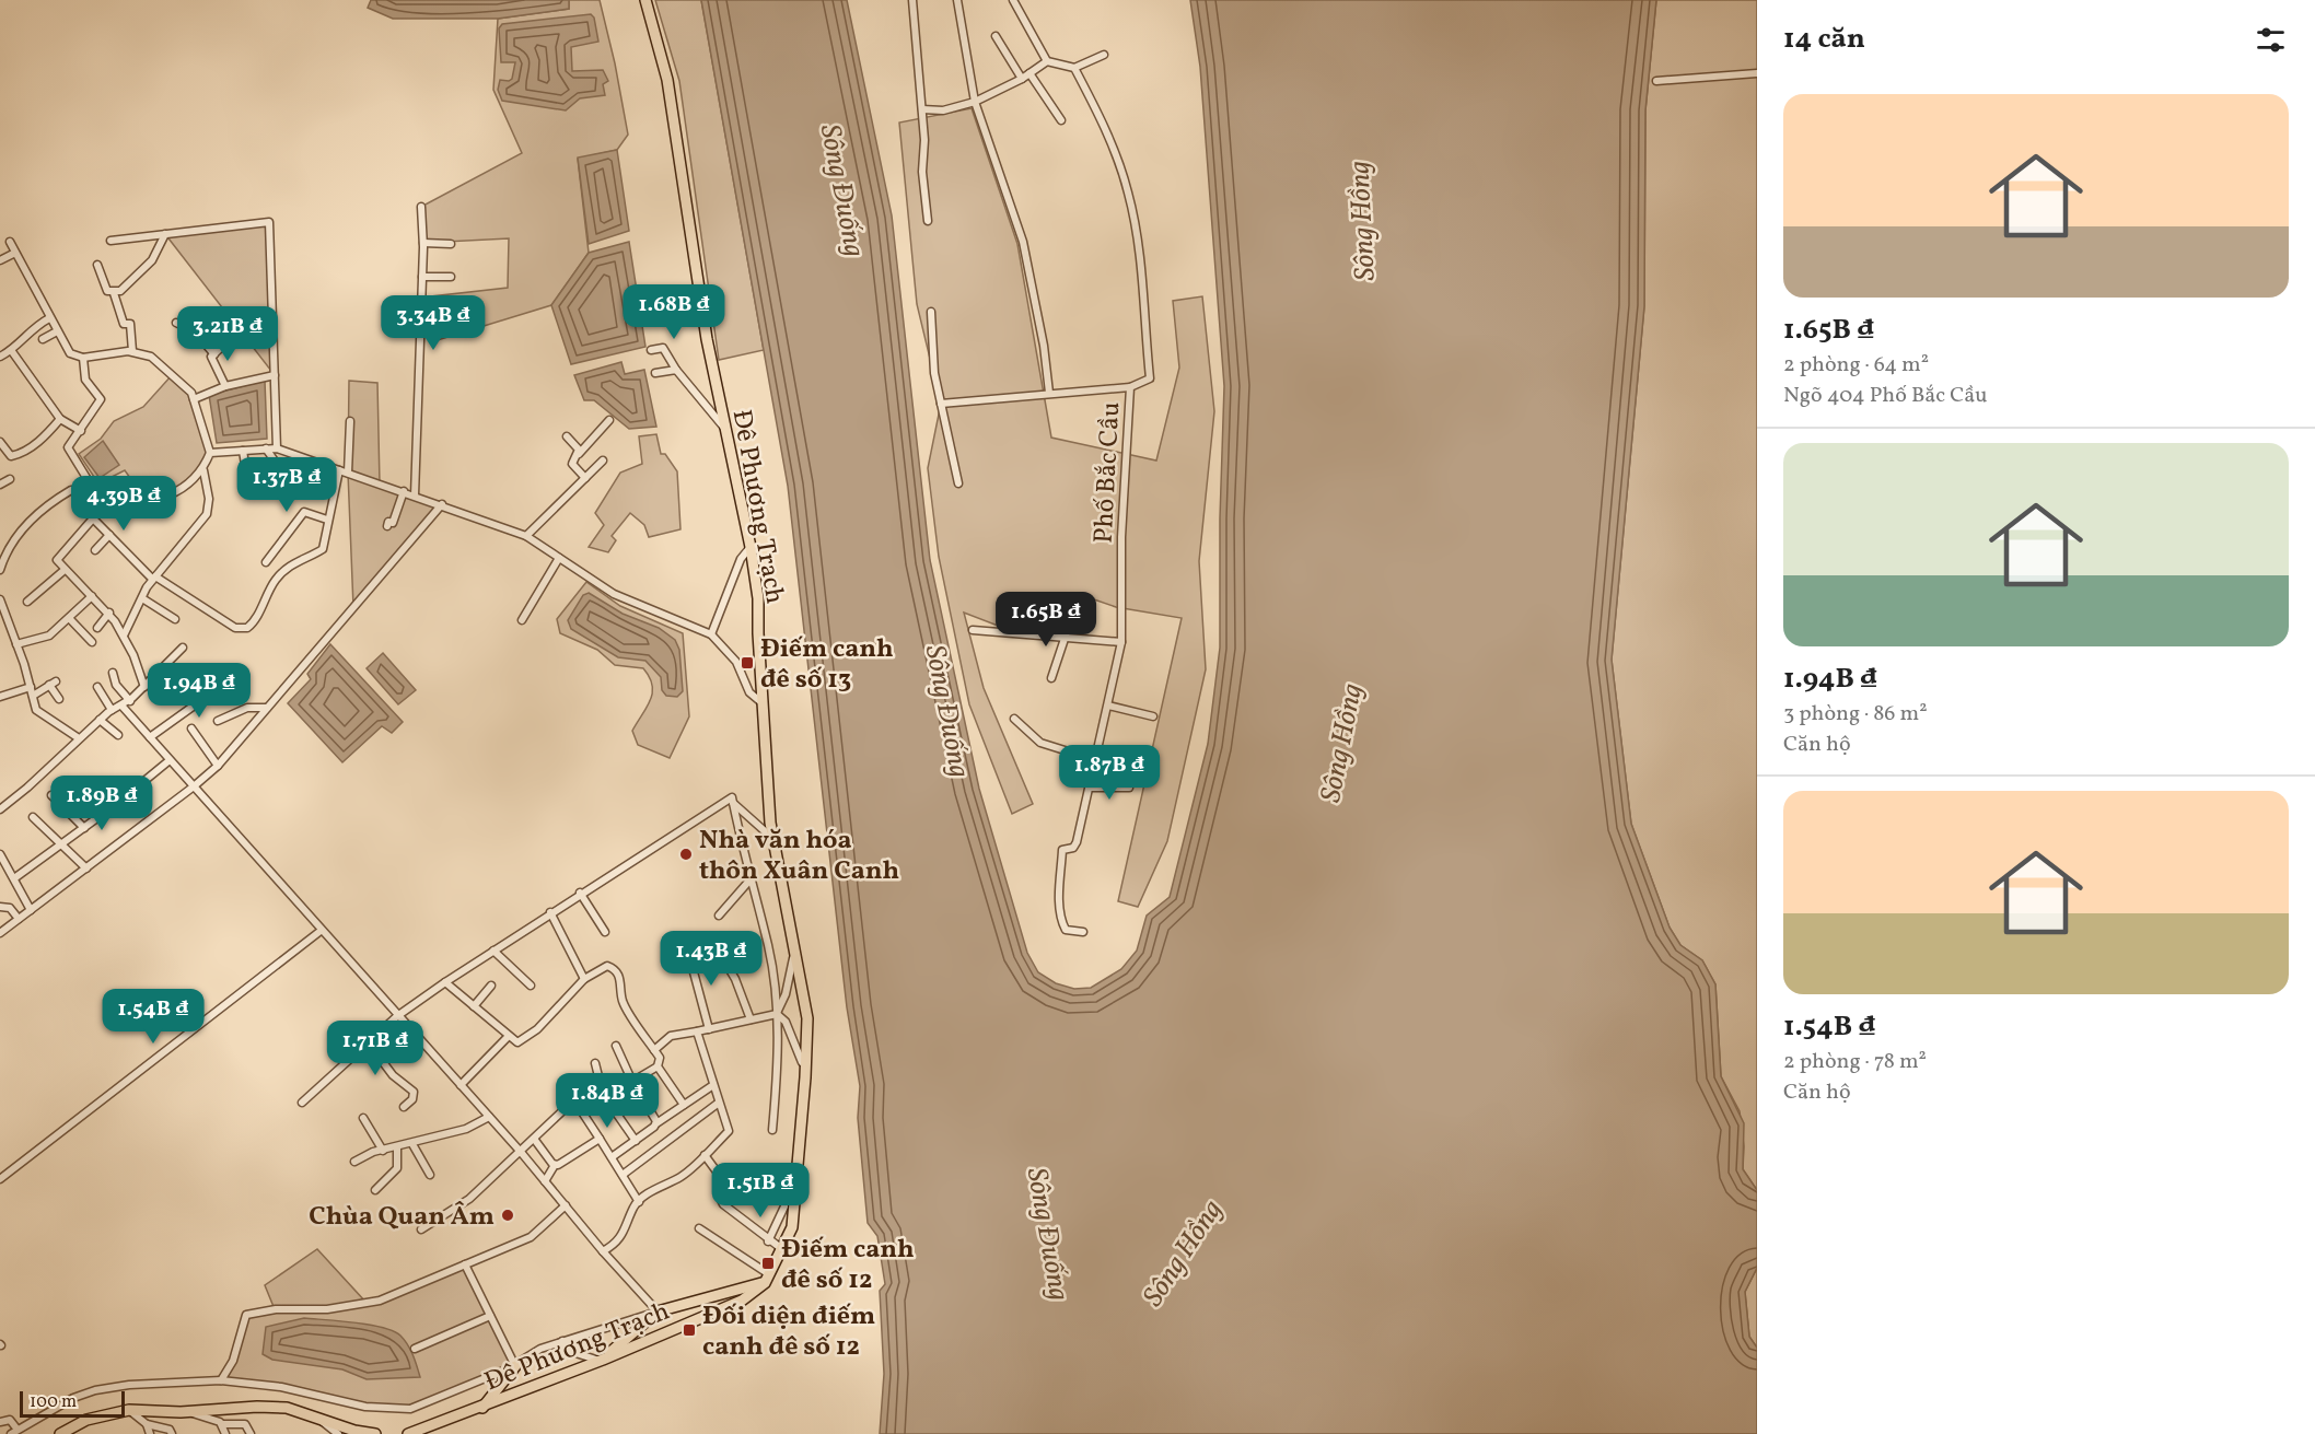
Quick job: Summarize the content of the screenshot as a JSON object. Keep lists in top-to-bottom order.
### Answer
{
  "streets": {
    "main road": ["Đê Phương Trạch"],
    "street": ["Phố Bắc Cầu"]
  },
  "water": ["Sông Đuống", "Sông Hồng"],
  "places": {
    "transit": ["Điếm canh đê số 13", "Điếm canh đê số 12", "Đối diện điếm canh đê số 12"],
    "other": ["Nhà văn hóa thôn Xuân Canh", "Chùa Quan Âm"]
  },
  "scale_bar": "100 m",
  "page": {
    "heading": "14 căn",
    "list": [
      {
        "name": "1.65B ₫",
        "note": "2 phòng · 64 m² · Ngõ 404 Phố Bắc Cầu"
      },
      {
        "name": "1.94B ₫",
        "note": "3 phòng · 86 m² · Căn hộ"
      },
      {
        "name": "1.54B ₫",
        "note": "2 phòng · 78 m² · Căn hộ"
      }
    ],
    "price": [
      "1.68B ₫",
      "3.34B ₫",
      "3.21B ₫",
      "1.37B ₫",
      "4.39B ₫",
      "1.65B ₫",
      "1.94B ₫",
      "1.87B ₫",
      "1.89B ₫",
      "1.43B ₫",
      "1.54B ₫",
      "1.71B ₫",
      "1.84B ₫",
      "1.51B ₫"
    ],
    "scale": "100 m"
  }
}
